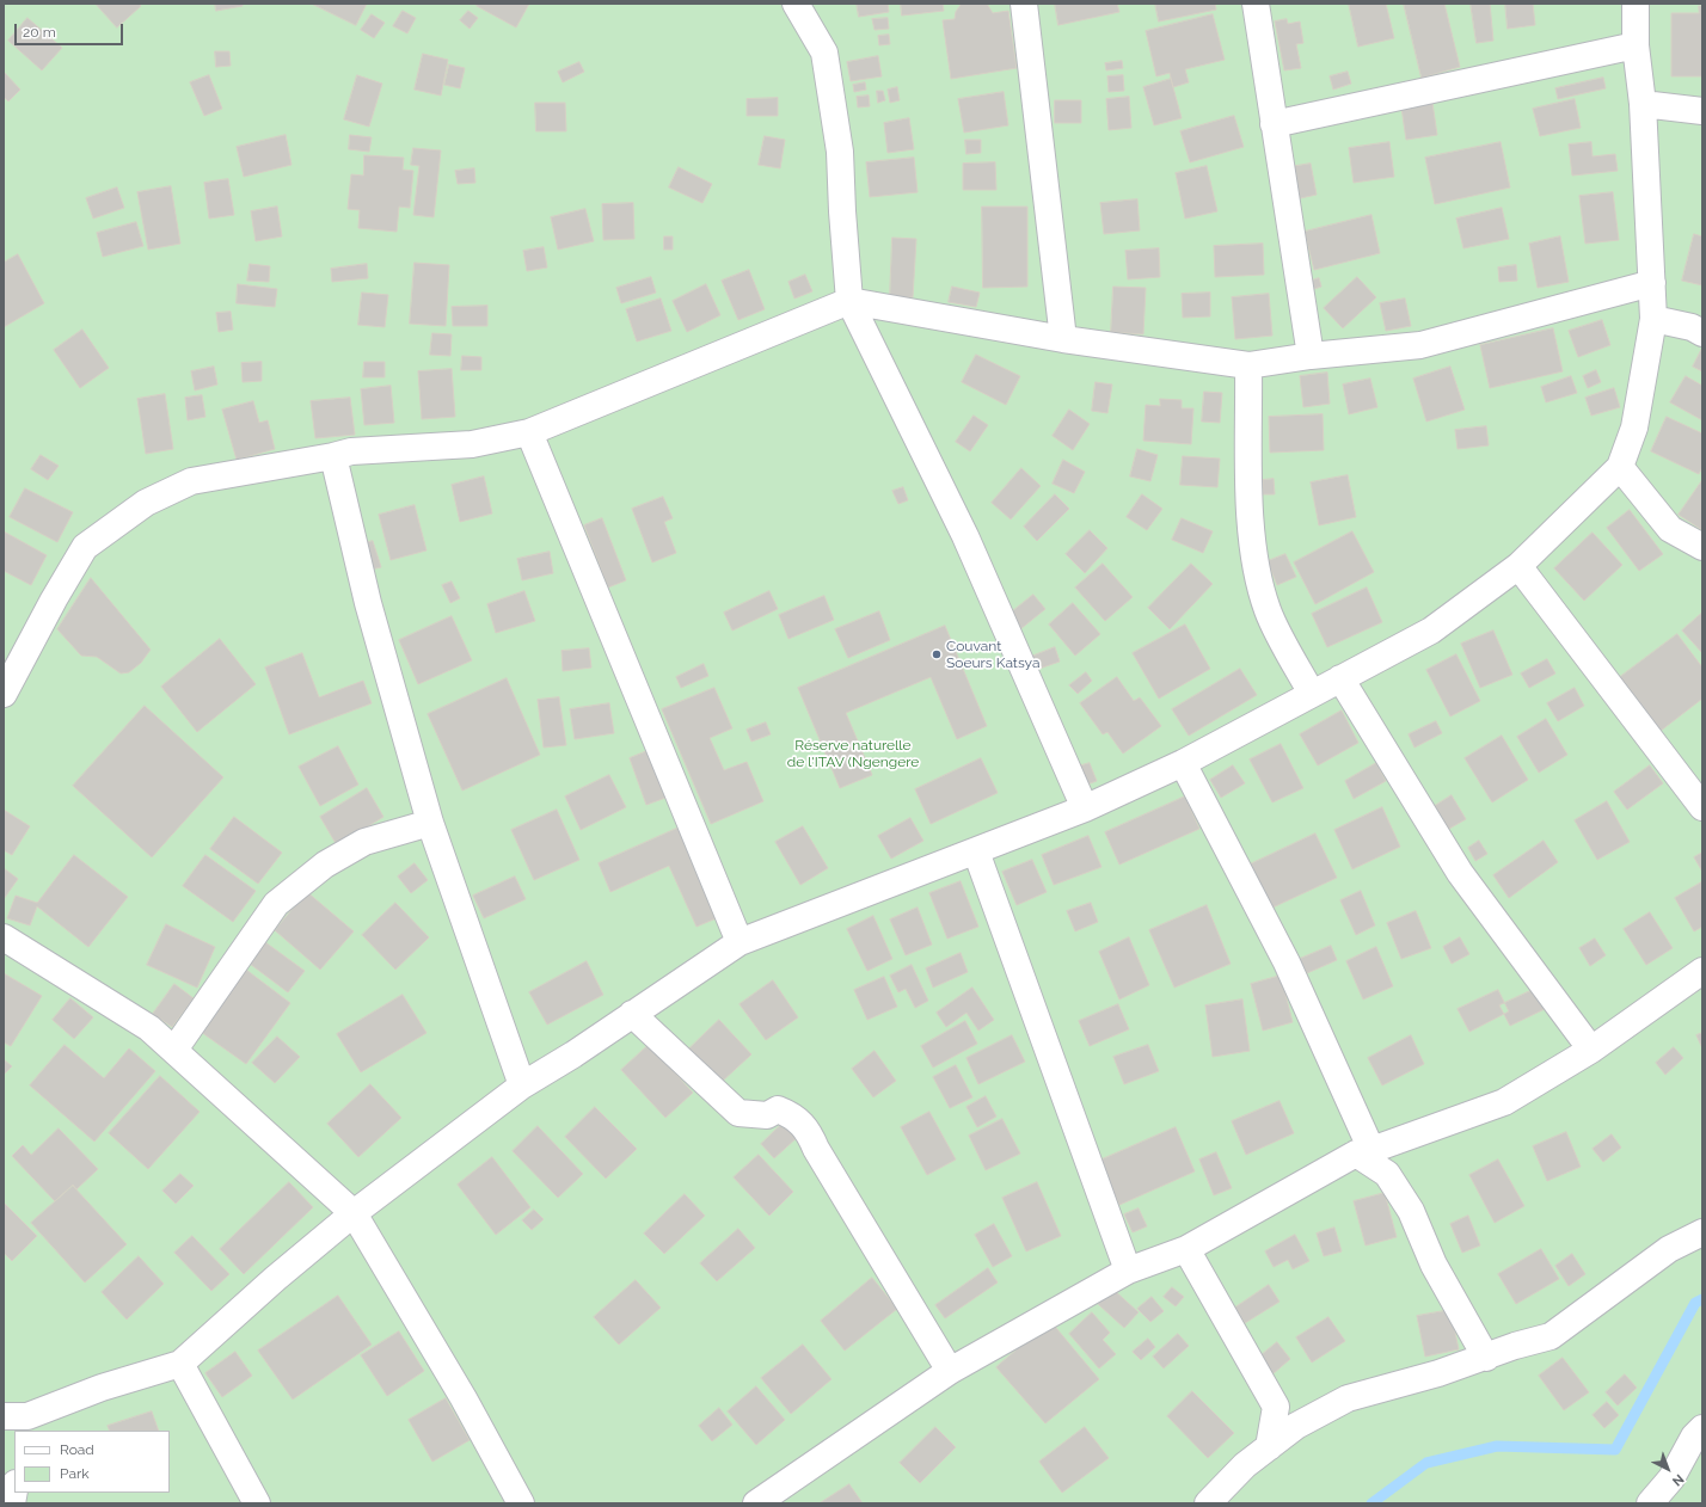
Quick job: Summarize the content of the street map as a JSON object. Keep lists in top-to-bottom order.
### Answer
{
  "parks": ["Réserve naturelle de l'ITAV (Ngengere"],
  "places": ["Couvant Soeurs Katsya"],
  "legend": ["Road", "Park"],
  "scale_bar": "20 m",
  "north": "bottom right"
}
